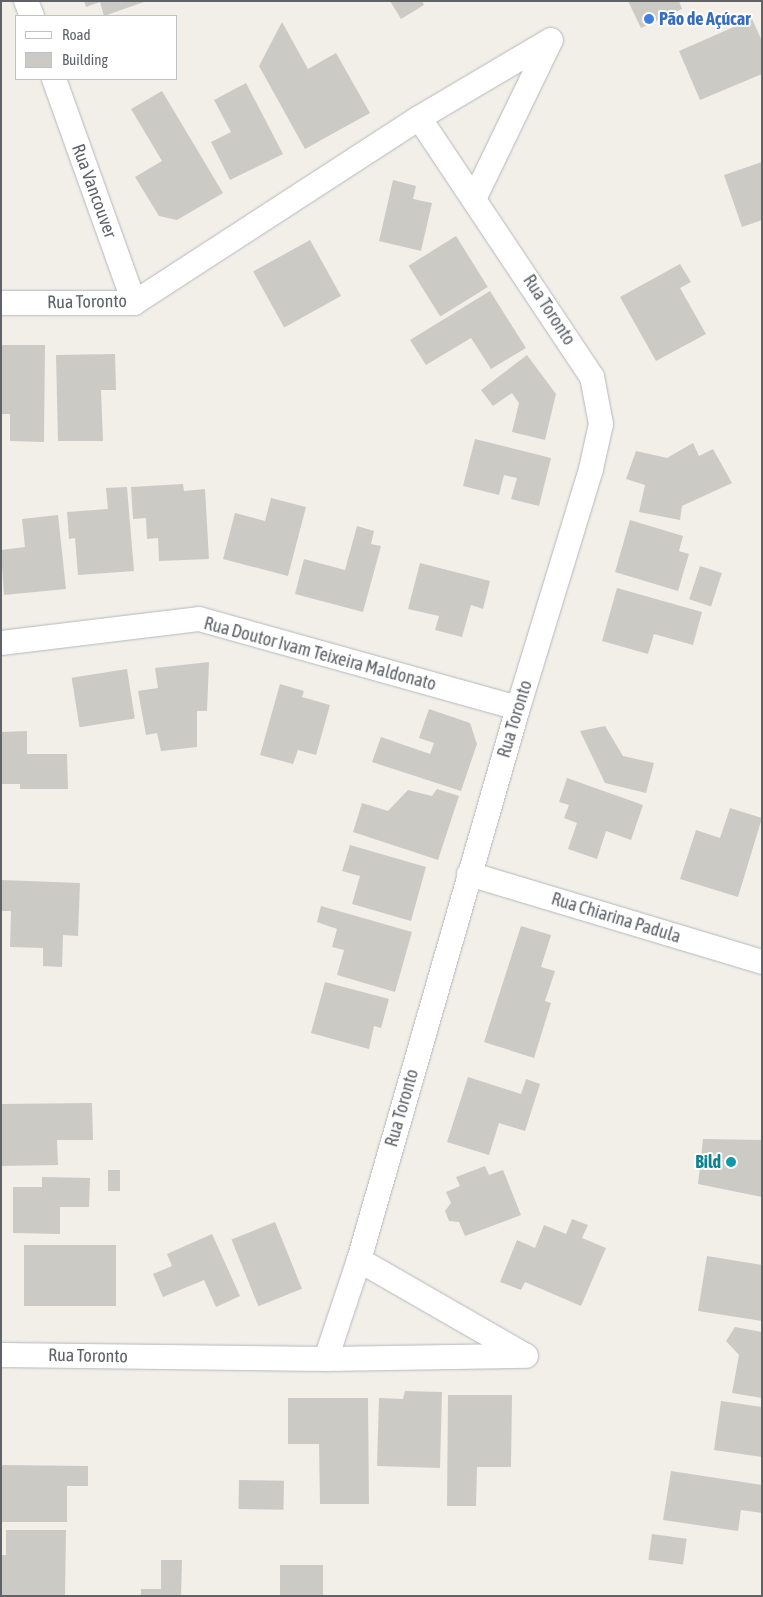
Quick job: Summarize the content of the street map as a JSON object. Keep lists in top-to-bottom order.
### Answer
{
  "streets": {
    "street": [
      "Rua Vancouver",
      "Rua Toronto",
      "Rua Doutor Ivam Teixeira Maldonato",
      "Rua Chiarina Padula"
    ]
  },
  "crossings": [
    ["Rua Vancouver", "Rua Toronto"],
    ["Rua Toronto", "Rua Doutor Ivam Teixeira Maldonato"],
    ["Rua Toronto", "Rua Chiarina Padula"]
  ],
  "places": ["Pão de Açúcar", "Bild"],
  "legend": ["Road", "Building"]
}
